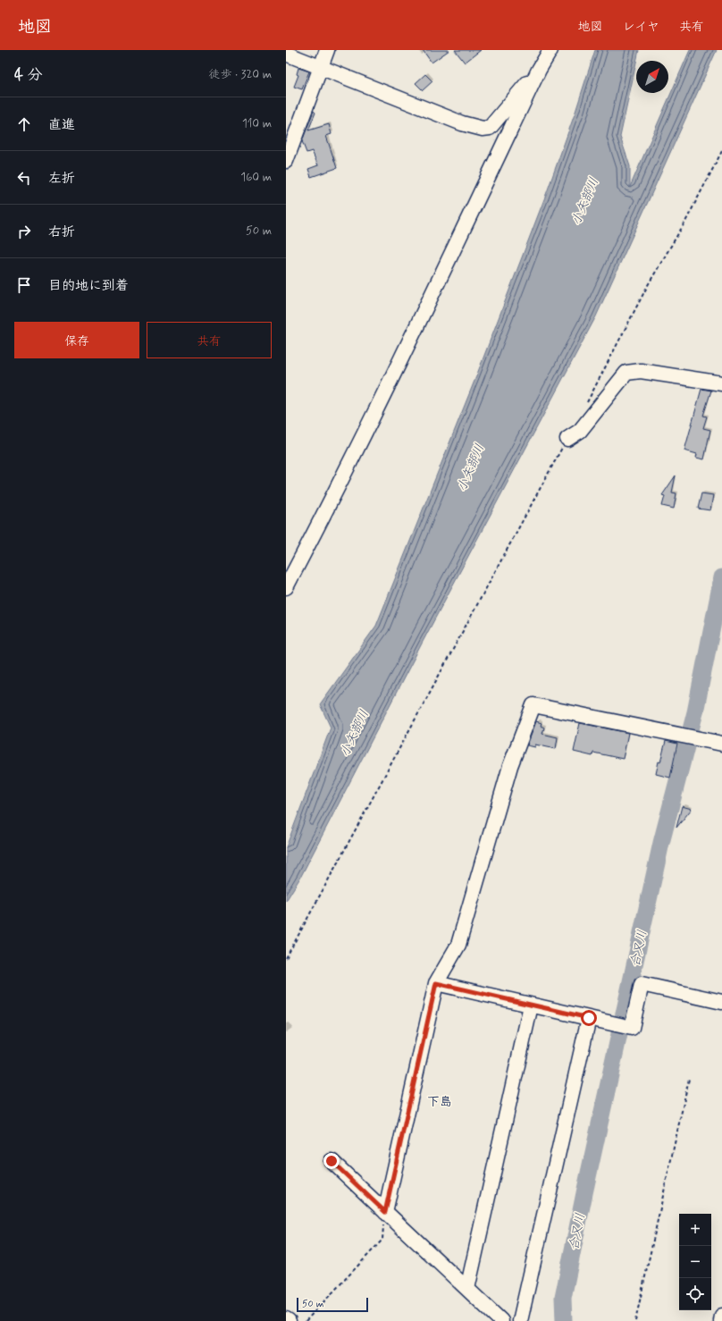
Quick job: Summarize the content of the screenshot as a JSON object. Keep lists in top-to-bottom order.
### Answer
{
  "districts": ["下島"],
  "water": ["小矢部川", "合又川"],
  "scale_bar": "50 m",
  "north": "top right",
  "page": {
    "header": "地図",
    "nav": ["地図", "レイヤ", "共有"],
    "heading": ["4 分", "徒歩 · 320 m"],
    "list": [
      ["直進", "110 m"],
      ["左折", "160 m"],
      ["右折", "50 m"],
      "目的地に到着"
    ],
    "buttons": ["保存", "共有"],
    "map_buttons": ["+", "−"],
    "scale": "50 m"
  }
}
